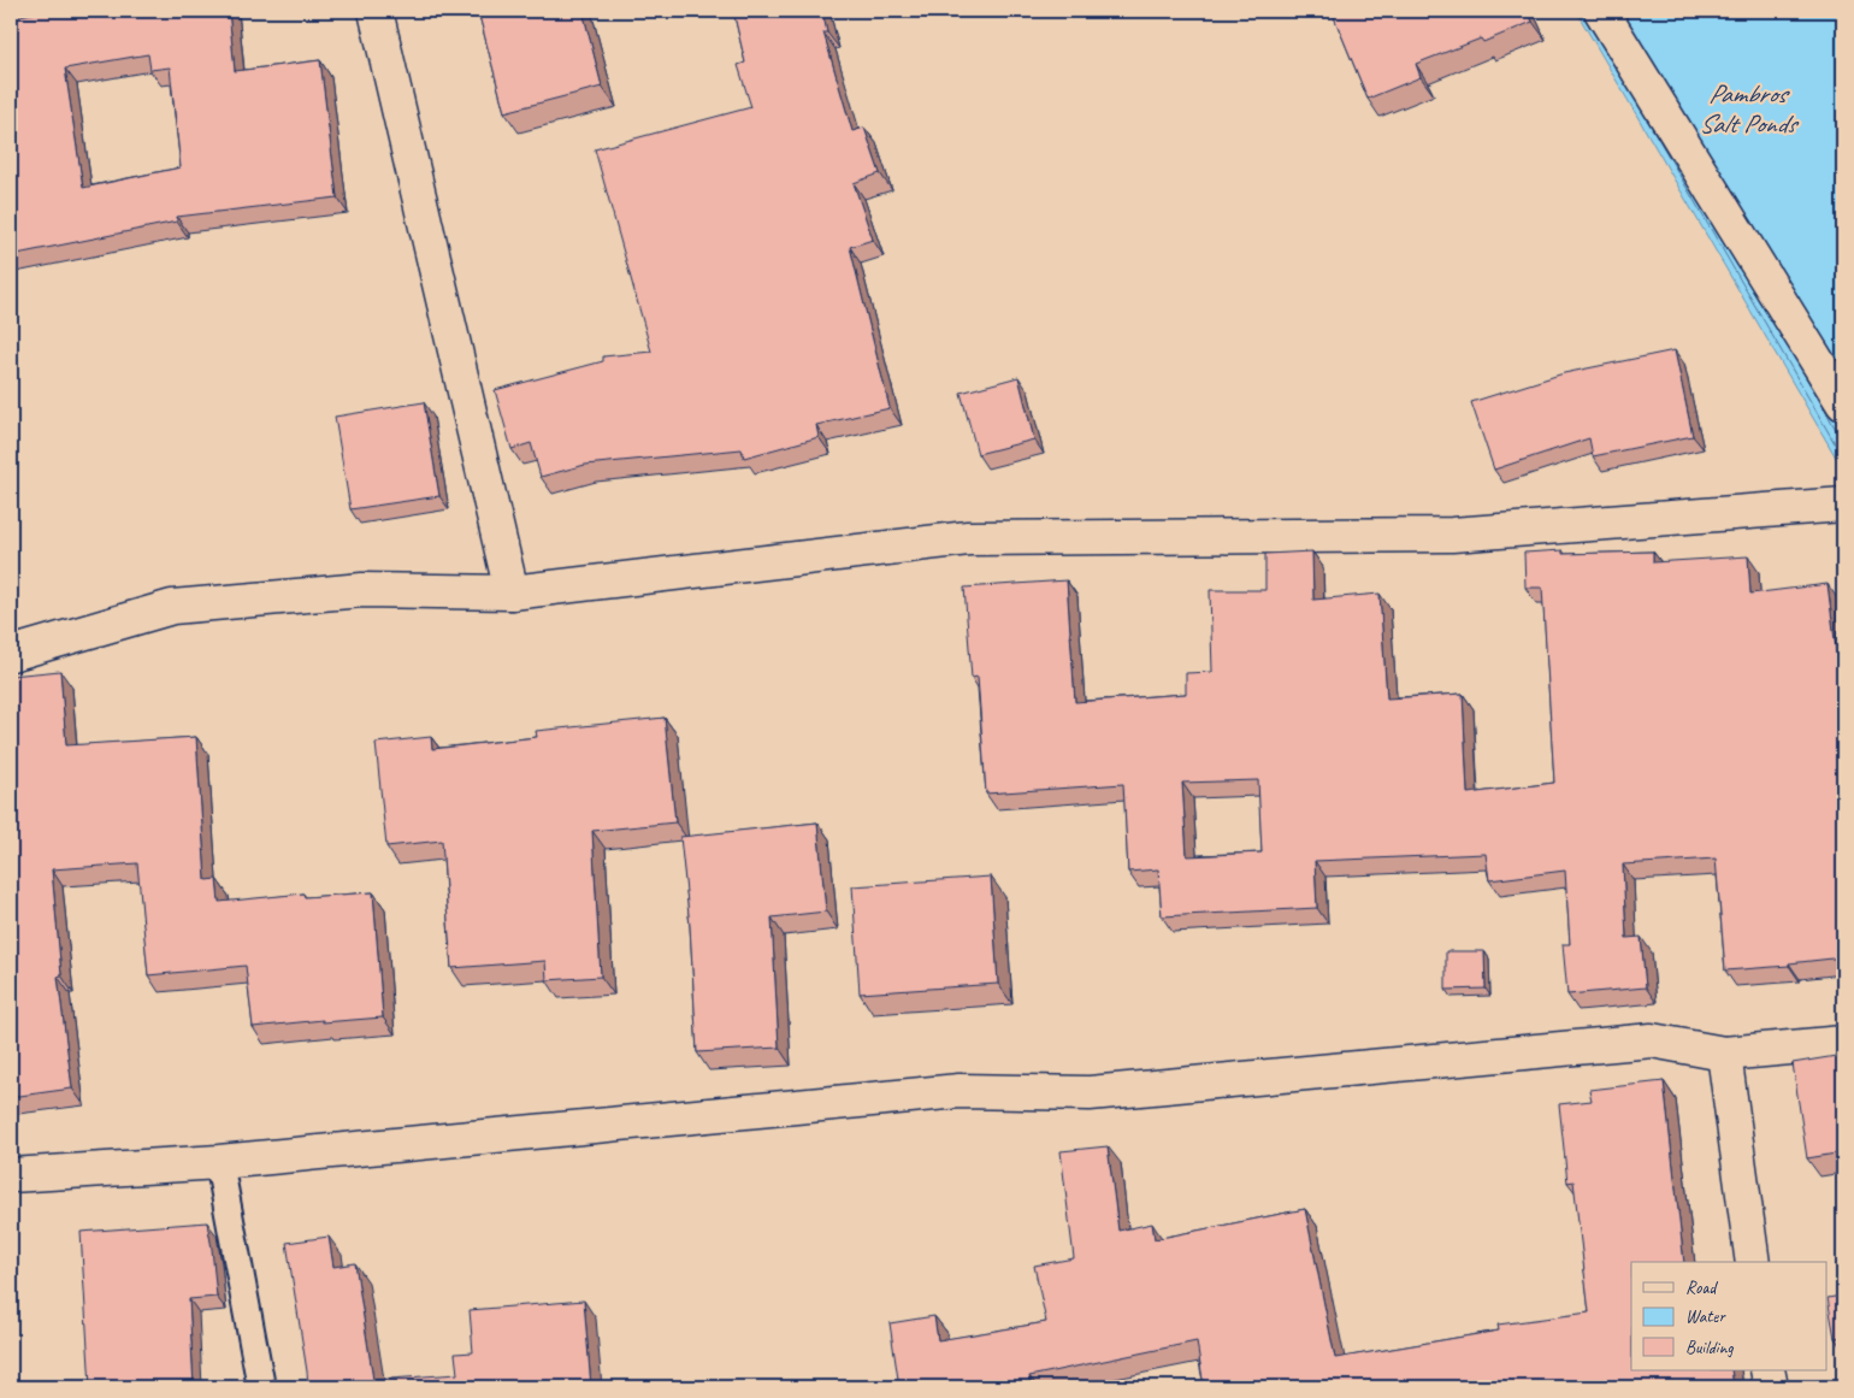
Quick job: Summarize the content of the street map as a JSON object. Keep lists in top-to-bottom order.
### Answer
{
  "water": ["Pambros Salt Ponds"],
  "legend": ["Road", "Water", "Building"]
}
